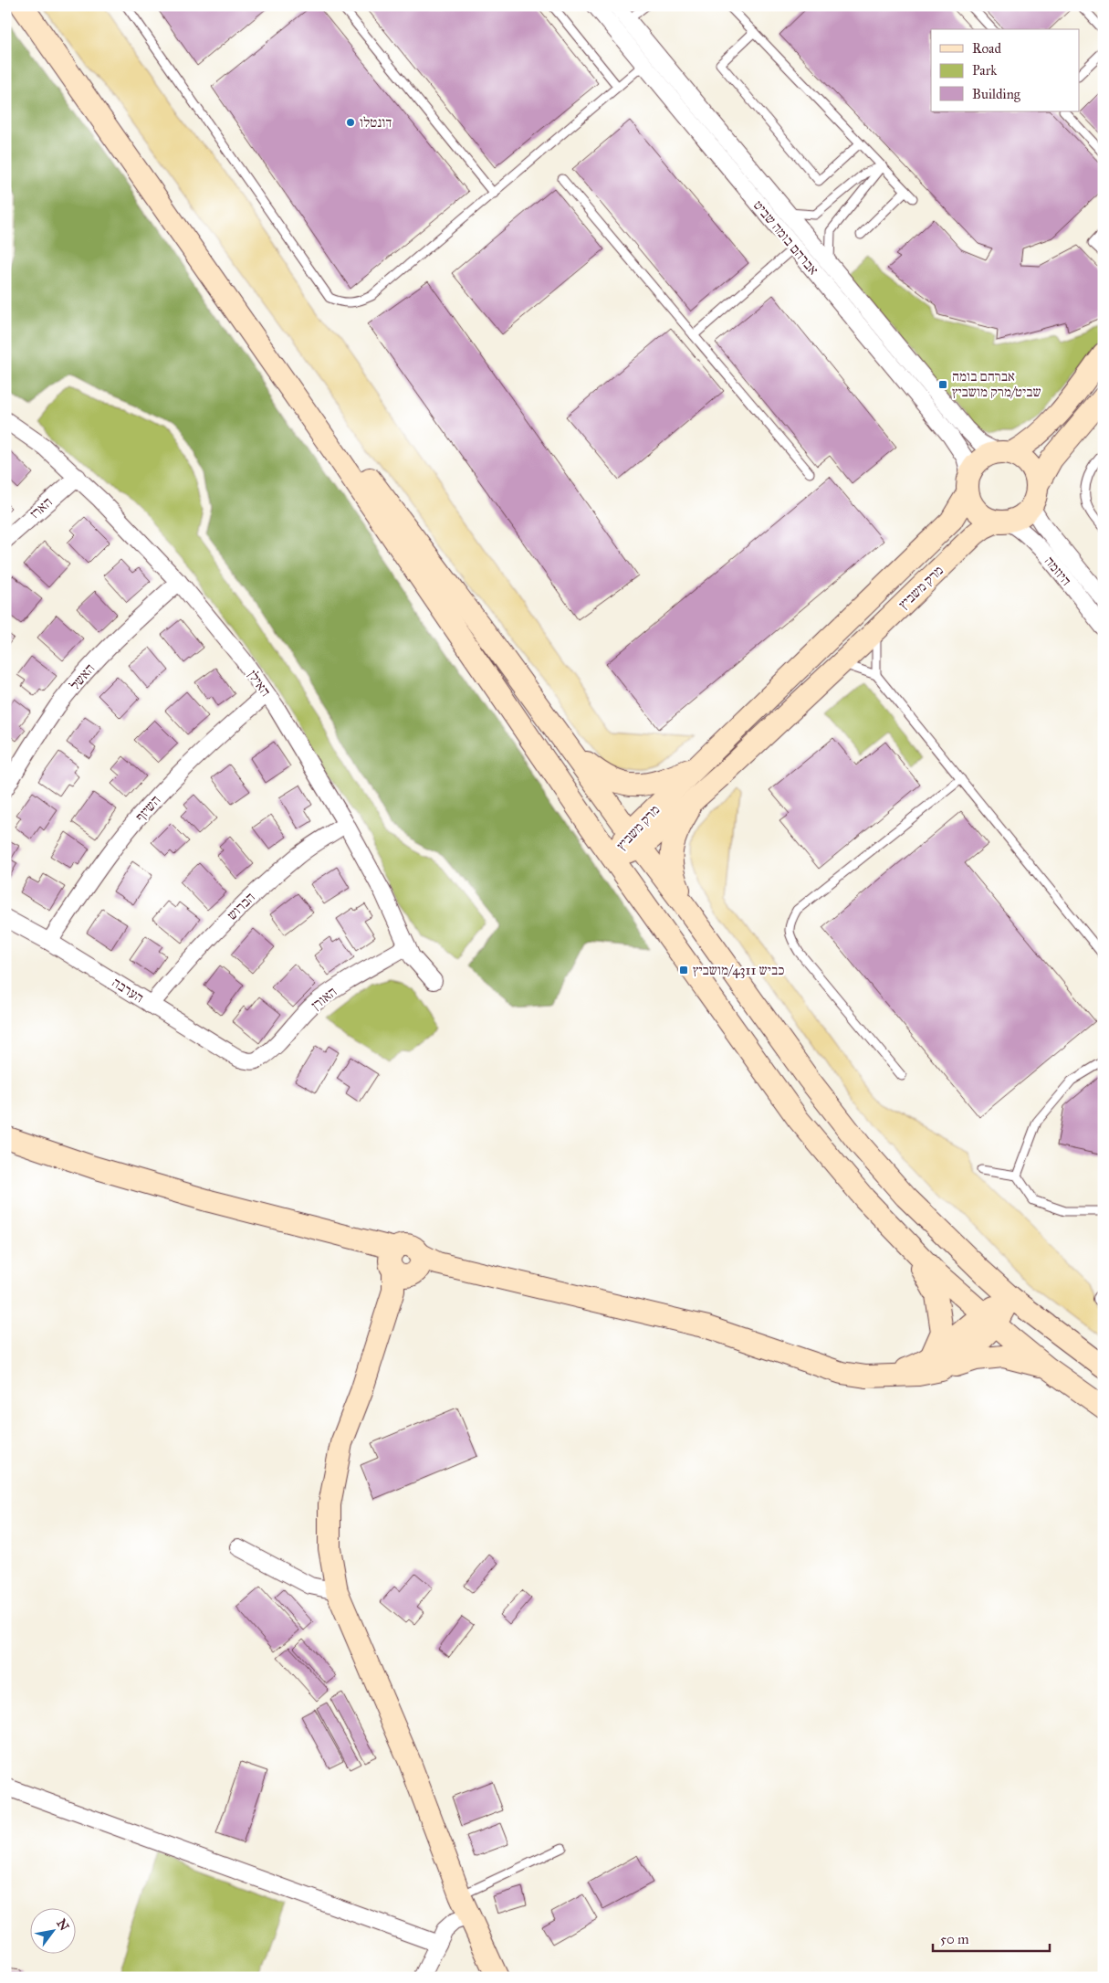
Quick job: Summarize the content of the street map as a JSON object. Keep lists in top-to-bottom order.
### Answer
{
  "streets": {
    "main road": ["מרק משביץ"],
    "street": [
      "אברהם בומה שביט",
      "הארז",
      "היוזמה",
      "האשל",
      "האילן",
      "השיזף",
      "הברוש",
      "הערבה",
      "האורן"
    ]
  },
  "crossings": [
    ["אברהם בומה שביט", "היוזמה"],
    ["אברהם בומה שביט", "מרק משביץ"],
    ["הארז", "האילן"],
    ["היוזמה", "מרק משביץ"],
    ["האשל", "האילן"],
    ["האילן", "השיזף"],
    ["האילן", "הברוש"],
    ["האילן", "האורן"],
    ["השיזף", "הערבה"],
    ["הברוש", "הערבה"],
    ["הערבה", "האורן"]
  ],
  "places": {
    "other": ["דונטלו"],
    "transit": ["אברהם בומה שביט/מרק מושביץ", "כביש 4311/מושביץ"]
  },
  "legend": ["Road", "Park", "Building"],
  "scale_bar": "50 m",
  "north": "top right"
}
